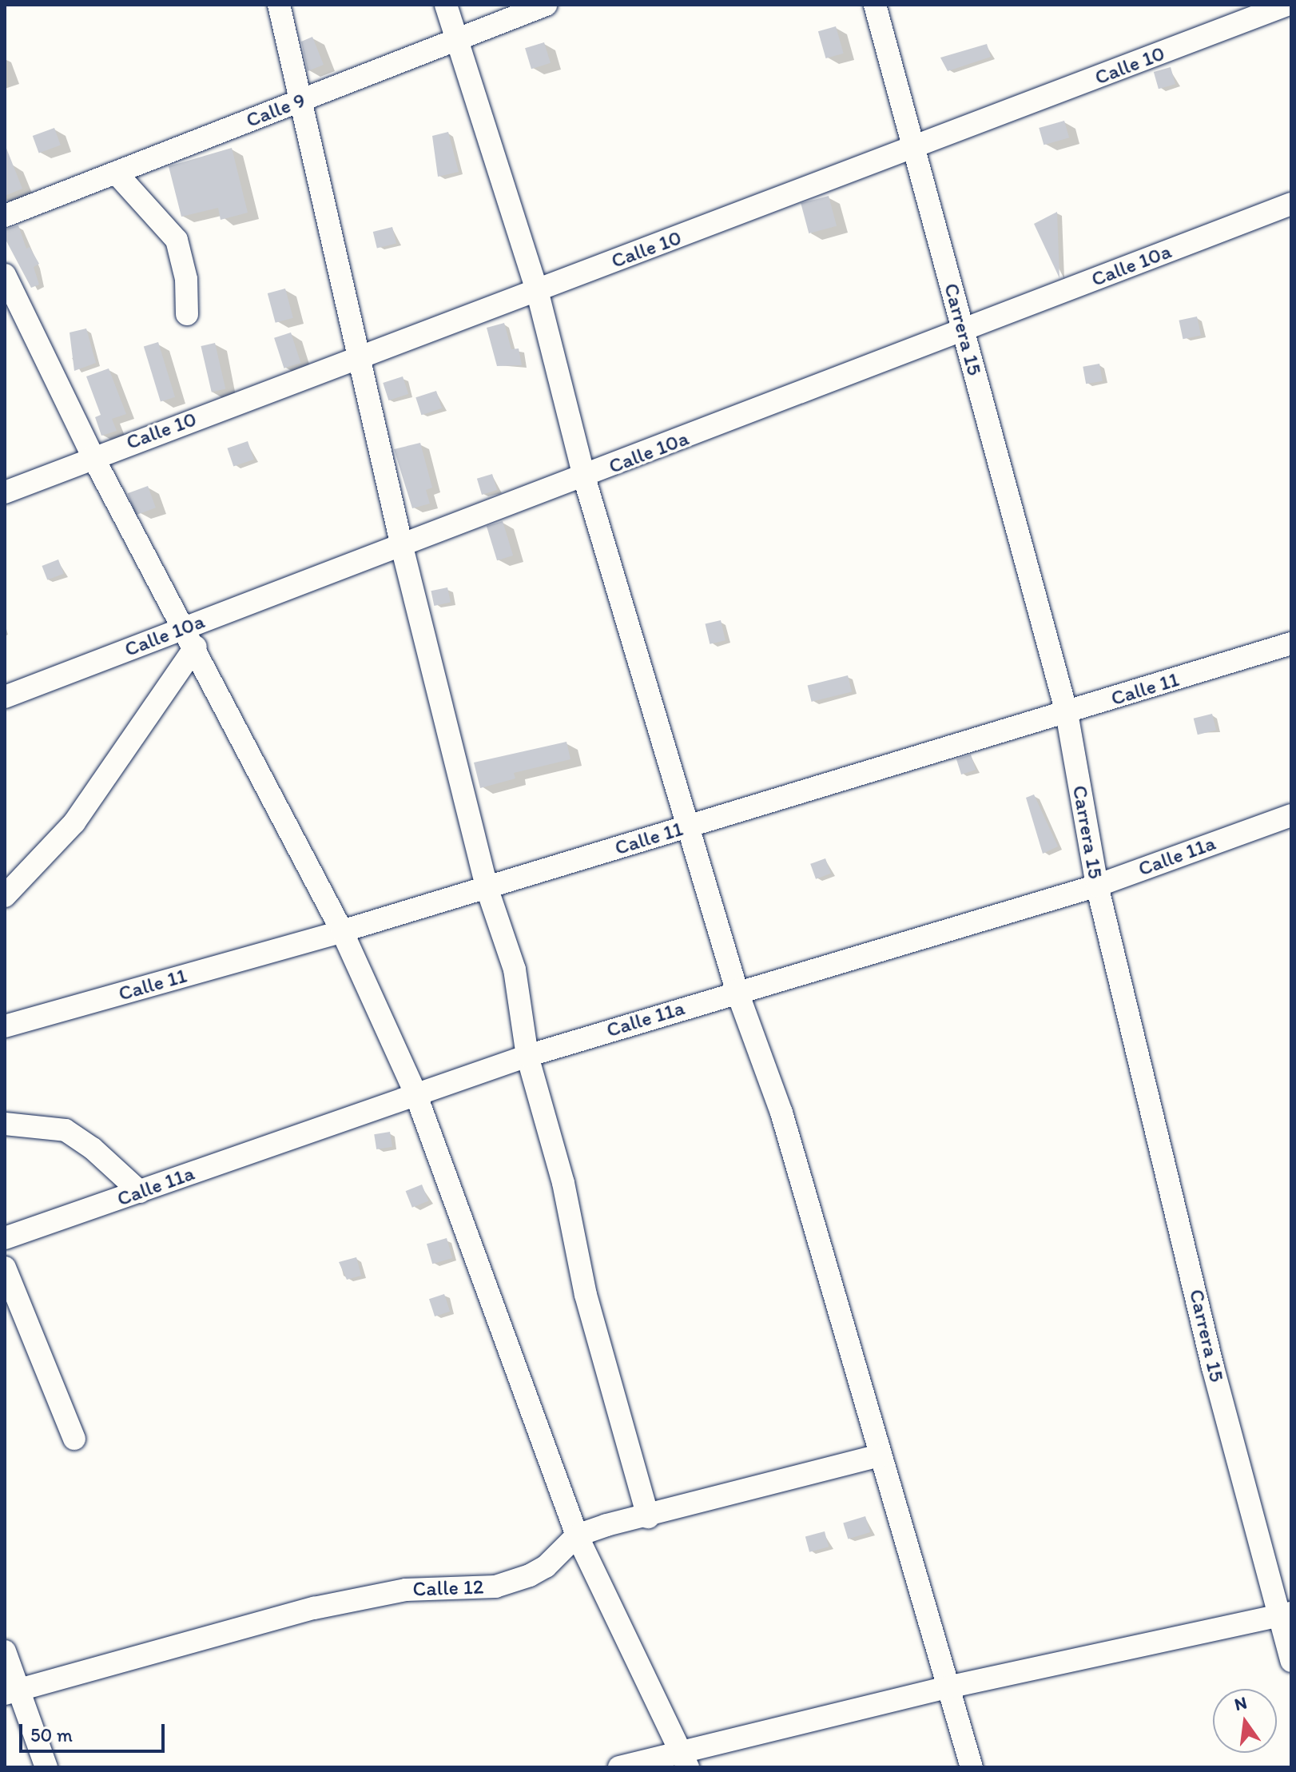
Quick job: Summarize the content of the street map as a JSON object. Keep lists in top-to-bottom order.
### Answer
{
  "streets": {
    "street": [
      "Calle 10",
      "Calle 9",
      "Calle 10a",
      "Carrera 15",
      "Calle 11",
      "Calle 11a",
      "Calle 12"
    ]
  },
  "crossings": [
    ["Calle 10", "Carrera 15"],
    ["Calle 10a", "Carrera 15"],
    ["Carrera 15", "Calle 11"],
    ["Carrera 15", "Calle 11a"]
  ],
  "scale_bar": "50 m",
  "north": "top"
}
